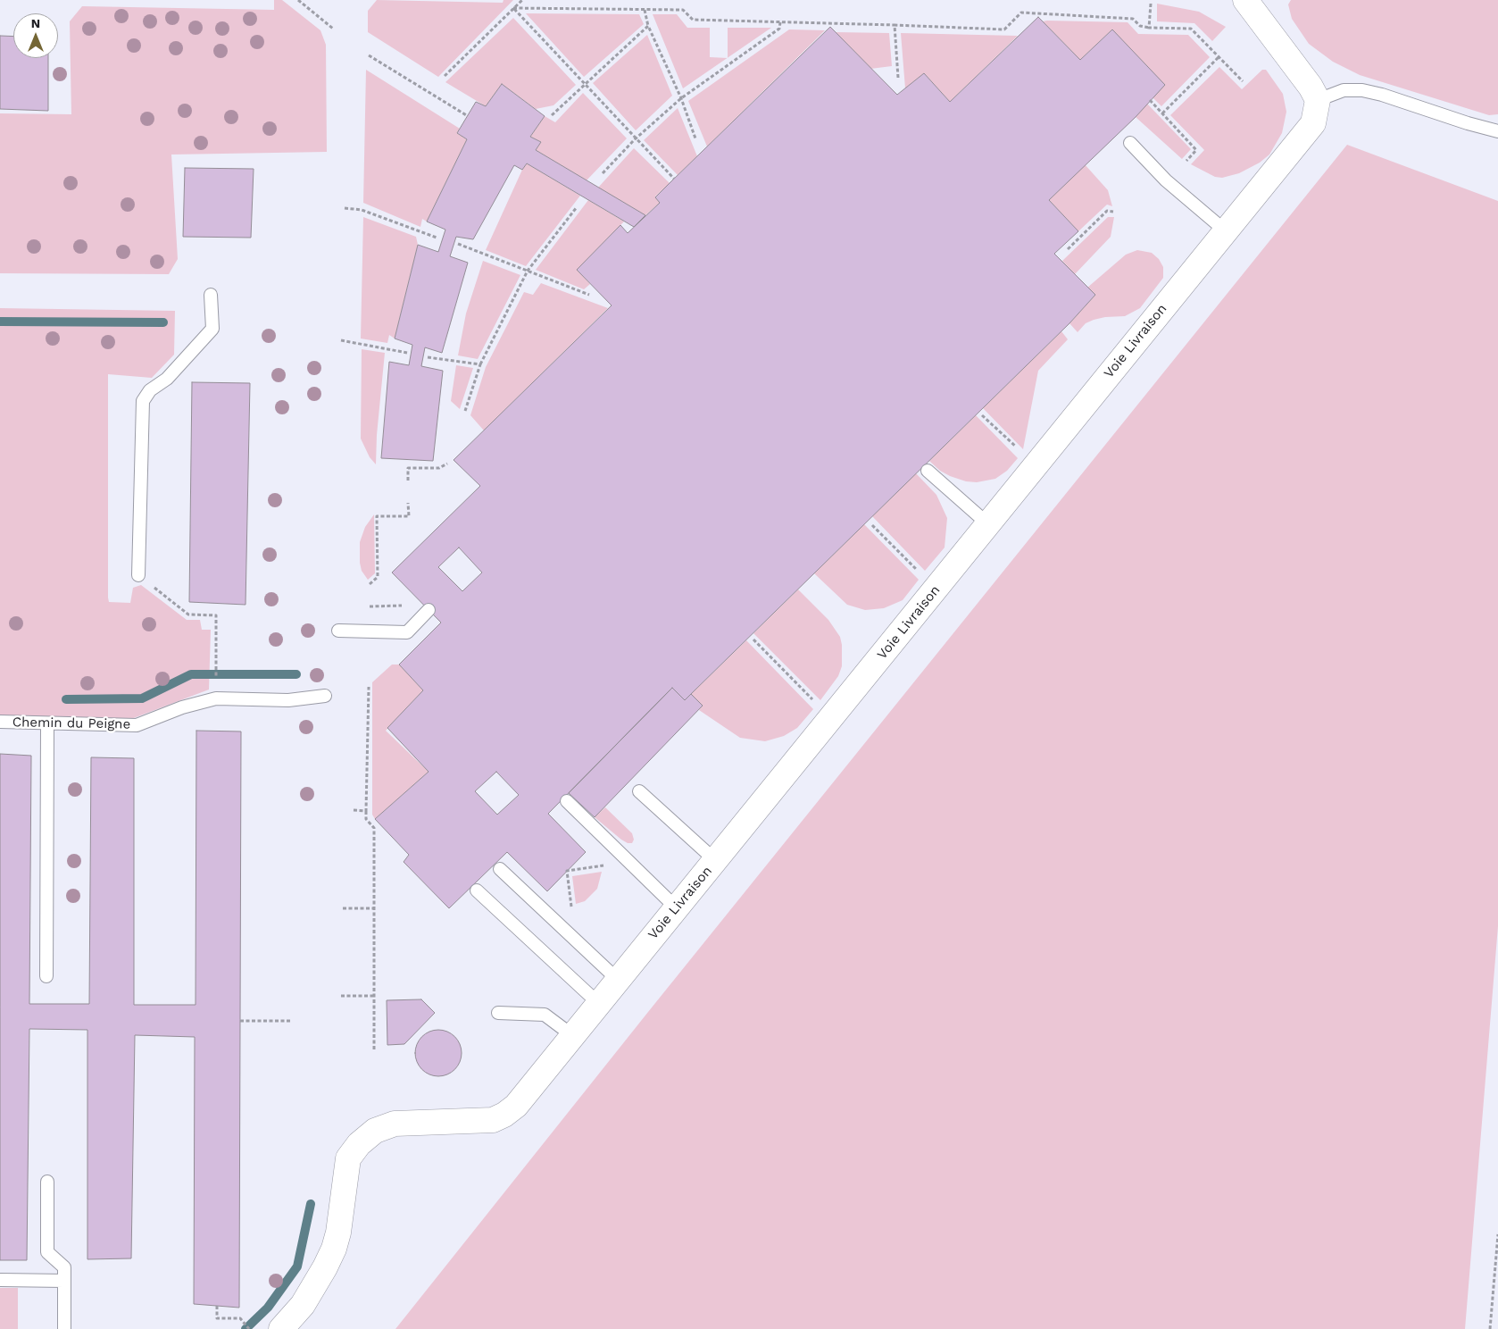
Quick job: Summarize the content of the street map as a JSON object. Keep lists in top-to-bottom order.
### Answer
{
  "streets": {
    "street": ["Voie Livraison"],
    "lane": ["Chemin du Peigne"]
  },
  "north": "top"
}
